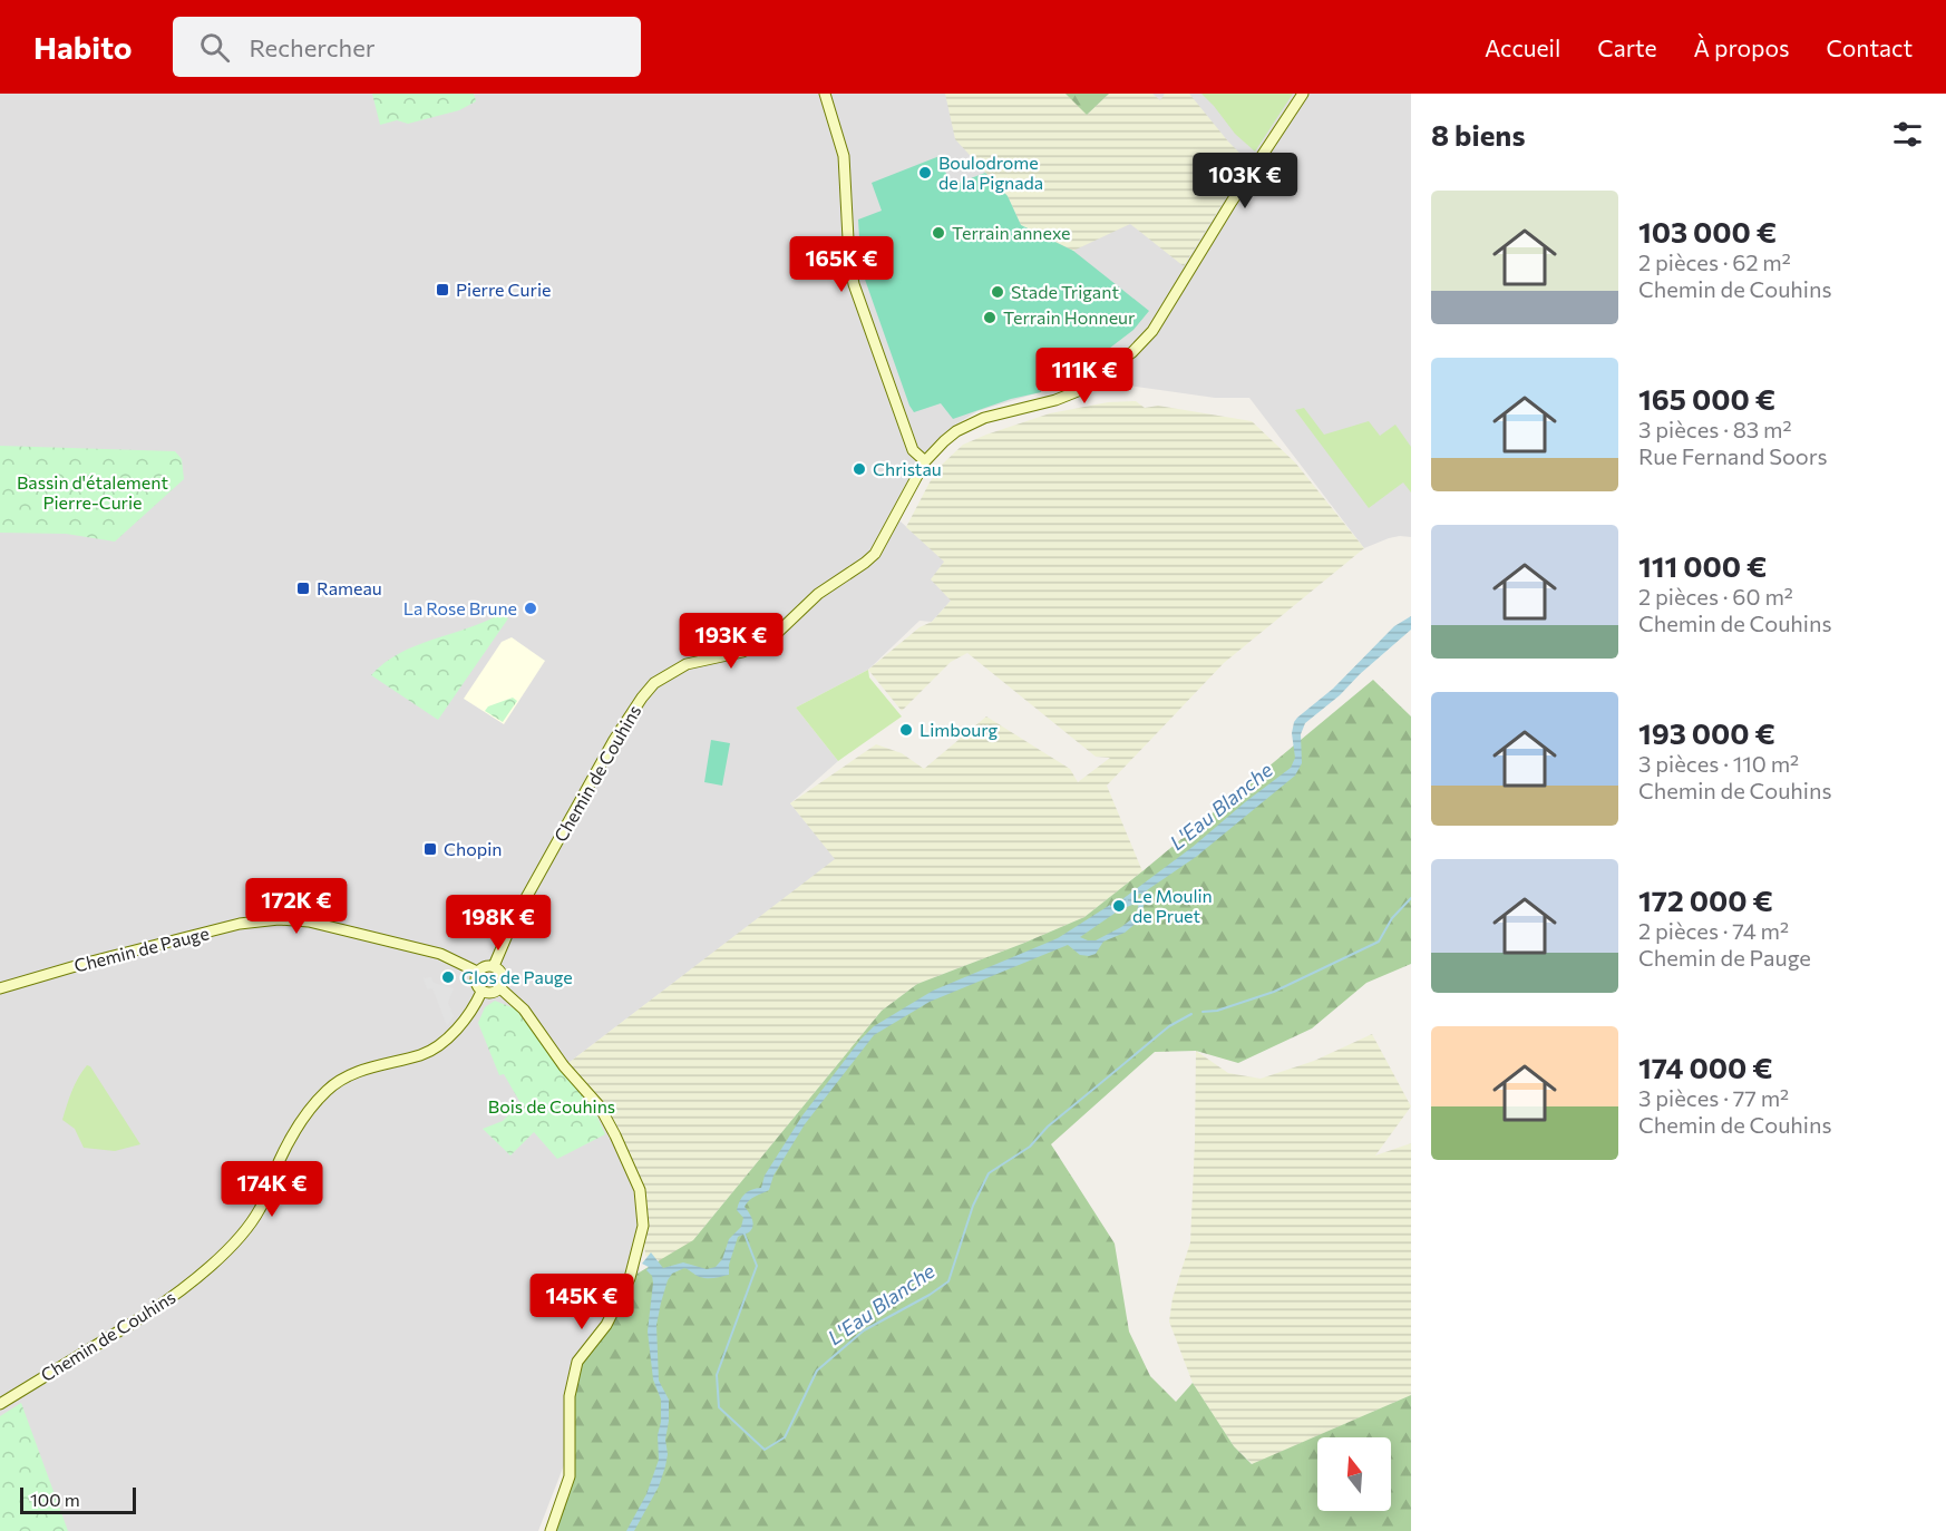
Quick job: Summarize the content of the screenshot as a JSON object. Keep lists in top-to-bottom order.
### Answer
{
  "streets": {
    "street": ["Chemin de Couhins", "Chemin de Pauge"]
  },
  "crossings": [
    ["Chemin de Couhins", "Chemin de Pauge"]
  ],
  "water": ["L'Eau Blanche"],
  "parks": ["Bassin d'étalement Pierre-Curie", "Bois de Couhins"],
  "places": {
    "other": [
      "Boulodrome de la Pignada",
      "Terrain annexe",
      "Stade Trigant",
      "Terrain Honneur",
      "Christau",
      "La Rose Brune",
      "Limbourg",
      "Le Moulin de Pruet",
      "Clos de Pauge"
    ],
    "transit": ["Pierre Curie", "Rameau", "Chopin"]
  },
  "scale_bar": "100 m",
  "north": "top",
  "page": {
    "header": "Habito",
    "search": "Rechercher",
    "nav": [
      "Accueil",
      "Carte",
      "À propos",
      "Contact"
    ],
    "heading": "8 biens",
    "price": [
      "103K €",
      "165K €",
      "111K €",
      "193K €",
      "172K €",
      "198K €",
      "174K €",
      "145K €"
    ],
    "list": [
      {
        "name": "103 000 €",
        "note": "2 pièces · 62 m² · Chemin de Couhins"
      },
      {
        "name": "165 000 €",
        "note": "3 pièces · 83 m² · Rue Fernand Soors"
      },
      {
        "name": "111 000 €",
        "note": "2 pièces · 60 m² · Chemin de Couhins"
      },
      {
        "name": "193 000 €",
        "note": "3 pièces · 110 m² · Chemin de Couhins"
      },
      {
        "name": "172 000 €",
        "note": "2 pièces · 74 m² · Chemin de Pauge"
      },
      {
        "name": "174 000 €",
        "note": "3 pièces · 77 m² · Chemin de Couhins"
      }
    ],
    "scale": "100 m"
  }
}
